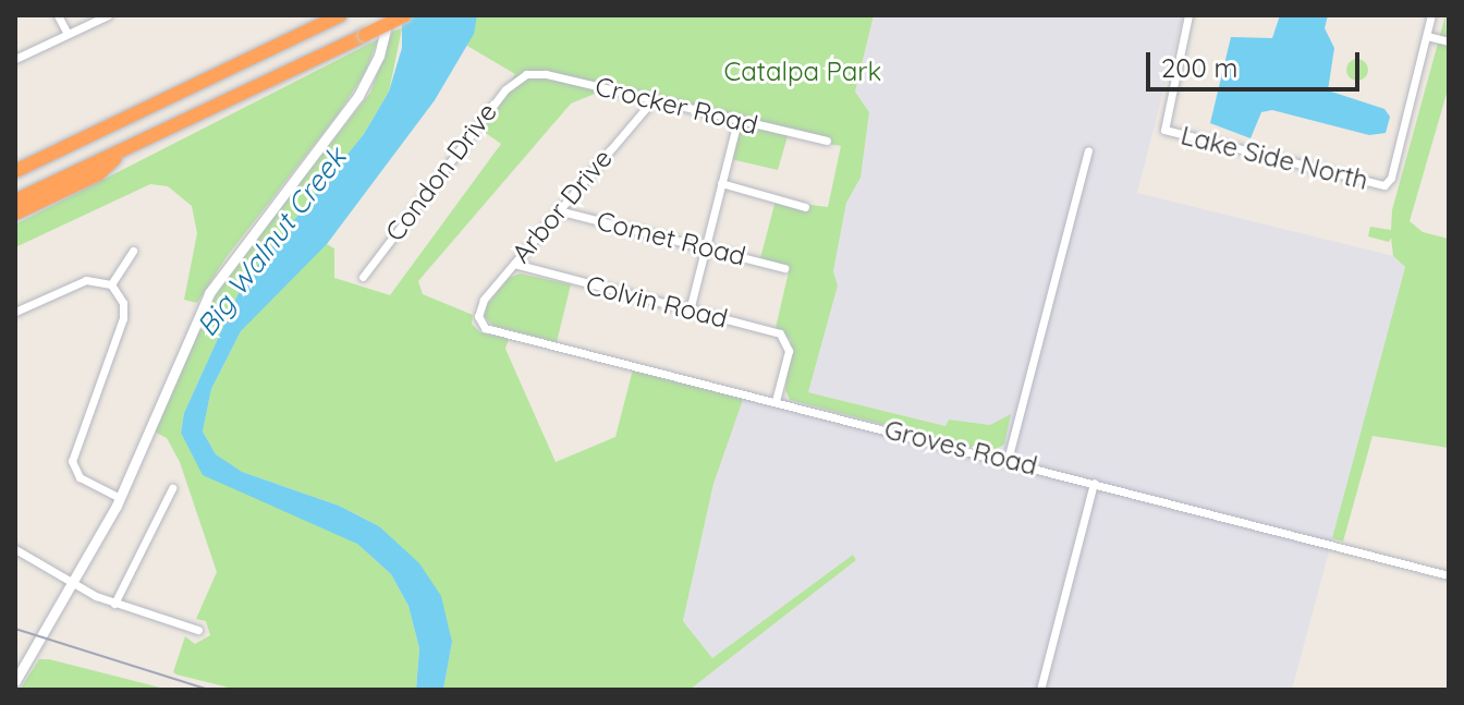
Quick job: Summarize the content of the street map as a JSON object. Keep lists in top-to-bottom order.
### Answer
{
  "streets": {
    "street": [
      "Crocker Road",
      "Lake Side North",
      "Condon Drive",
      "Arbor Drive",
      "Comet Road",
      "Colvin Road",
      "Groves Road"
    ]
  },
  "crossings": [
    ["Crocker Road", "Condon Drive"],
    ["Crocker Road", "Arbor Drive"],
    ["Arbor Drive", "Comet Road"],
    ["Arbor Drive", "Colvin Road"],
    ["Arbor Drive", "Groves Road"],
    ["Colvin Road", "Groves Road"]
  ],
  "water": ["Big Walnut Creek"],
  "parks": ["Catalpa Park"],
  "scale_bar": "200 m"
}
